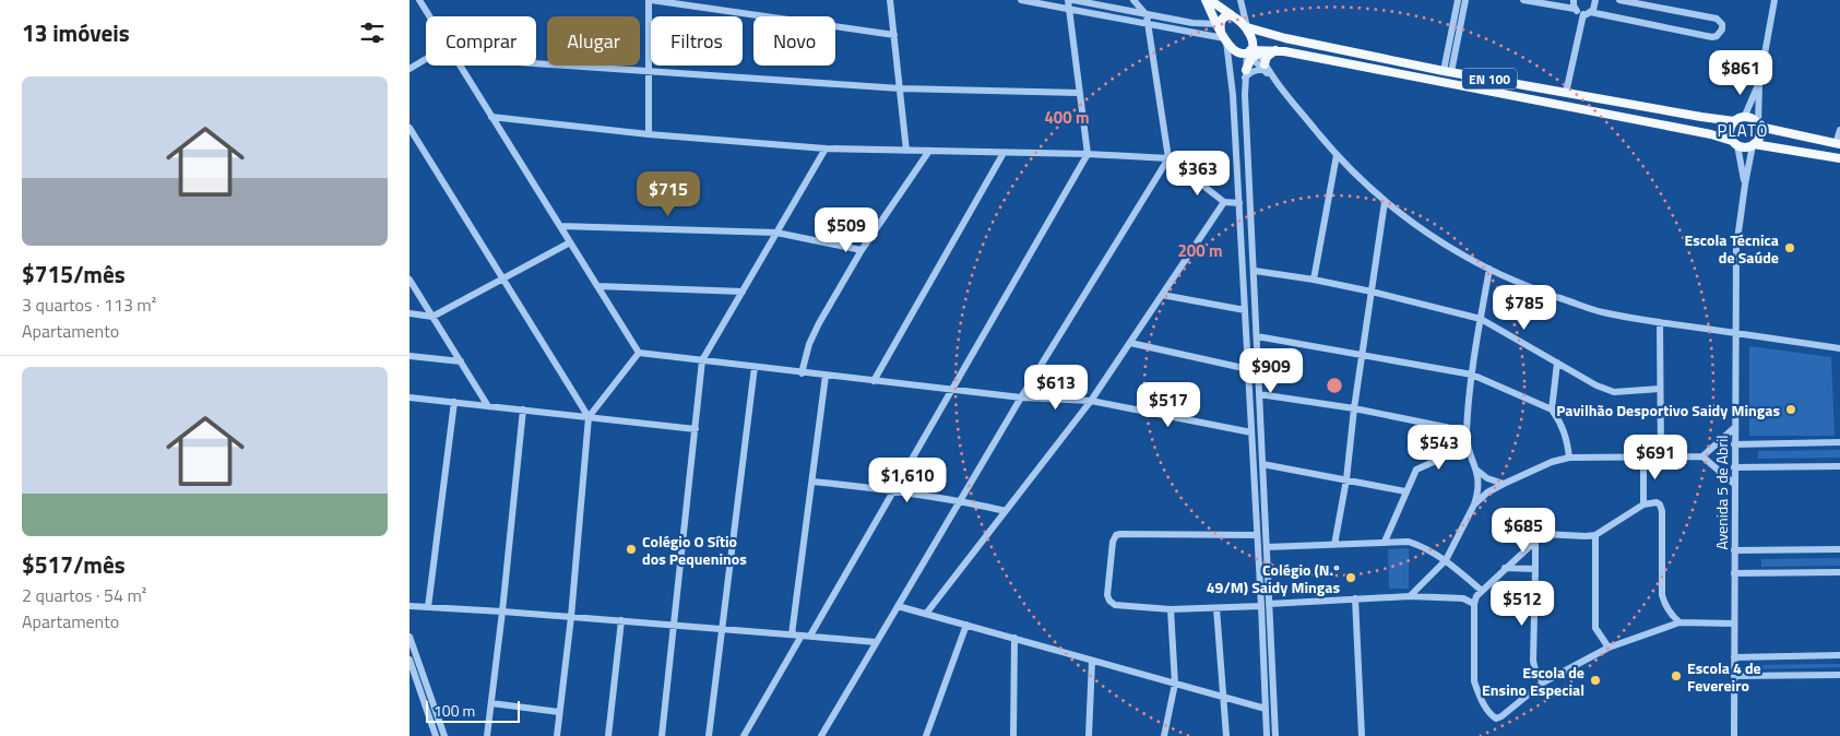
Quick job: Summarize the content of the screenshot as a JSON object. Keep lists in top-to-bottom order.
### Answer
{
  "streets": {
    "main road": ["EN 100"],
    "street": ["Avenida 5 de Abril"]
  },
  "crossings": [
    ["EN 100", "Avenida 5 de Abril"]
  ],
  "districts": ["PLATÔ"],
  "places": [
    "Escola Técnica de Saúde",
    "Pavilhão Desportivo Saidy Mingas",
    "Colégio O Sítio dos Pequeninos",
    "Colégio (N.º 49/M) Saidy Mingas",
    "Escola 4 de Fevereiro",
    "Escola de Ensino Especial"
  ],
  "scale_bar": "100 m",
  "page": {
    "heading": "13 imóveis",
    "chip": [
      "Comprar",
      "Alugar",
      "Filtros",
      "Novo"
    ],
    "price": [
      "$861",
      "$363",
      "$715",
      "$509",
      "$785",
      "$909",
      "$613",
      "$517",
      "$543",
      "$691",
      "$1,610",
      "$685",
      "$512"
    ],
    "list": [
      {
        "name": "$715/mês",
        "note": "3 quartos · 113 m² · Apartamento"
      },
      {
        "name": "$517/mês",
        "note": "2 quartos · 54 m² · Apartamento"
      }
    ],
    "scale": "100 m"
  },
  "rings": ["400 m", "200 m"]
}
